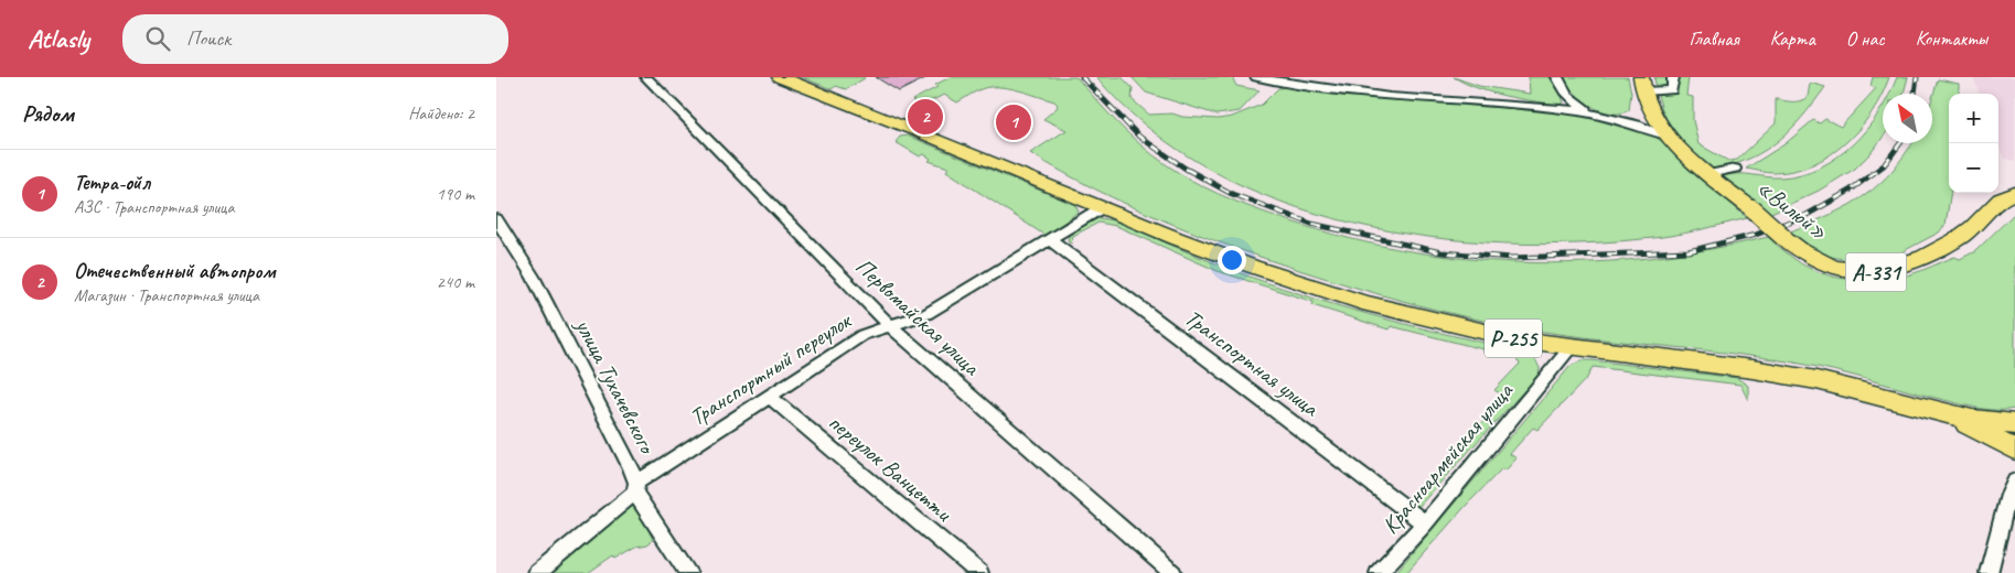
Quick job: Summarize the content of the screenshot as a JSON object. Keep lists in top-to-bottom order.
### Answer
{
  "streets": {
    "highway": ["«Вилюй»", "А-331", "Р-255"],
    "street": [
      "Первомайская улица",
      "Транспортная улица",
      "Транспортный переулок",
      "улица Тухачевского",
      "Красноармейская улица",
      "переулок Ванцетти"
    ]
  },
  "crossings": [
    ["Первомайская улица", "Транспортный переулок"],
    ["Р-255", "Транспортный переулок"],
    ["Р-255", "Красноармейская улица"],
    ["Транспортная улица", "Транспортный переулок"],
    ["Транспортная улица", "Красноармейская улица"],
    ["Транспортный переулок", "улица Тухачевского"],
    ["Транспортный переулок", "переулок Ванцетти"]
  ],
  "north": "top left",
  "page": {
    "header": "Atlasly",
    "search": "Поиск",
    "nav": [
      "Главная",
      "Карта",
      "О нас",
      "Контакты"
    ],
    "heading": ["Рядом", "Найдено: 2"],
    "map_buttons": ["+", "−"],
    "pins": ["2", "1"],
    "list": [
      {
        "mark": "1",
        "name": "Тетра-ойл",
        "note": "АЗС · Транспортная улица",
        "value": "190 m"
      },
      {
        "mark": "2",
        "name": "Отечественный автопром",
        "note": "Магазин · Транспортная улица",
        "value": "240 m"
      }
    ]
  }
}
